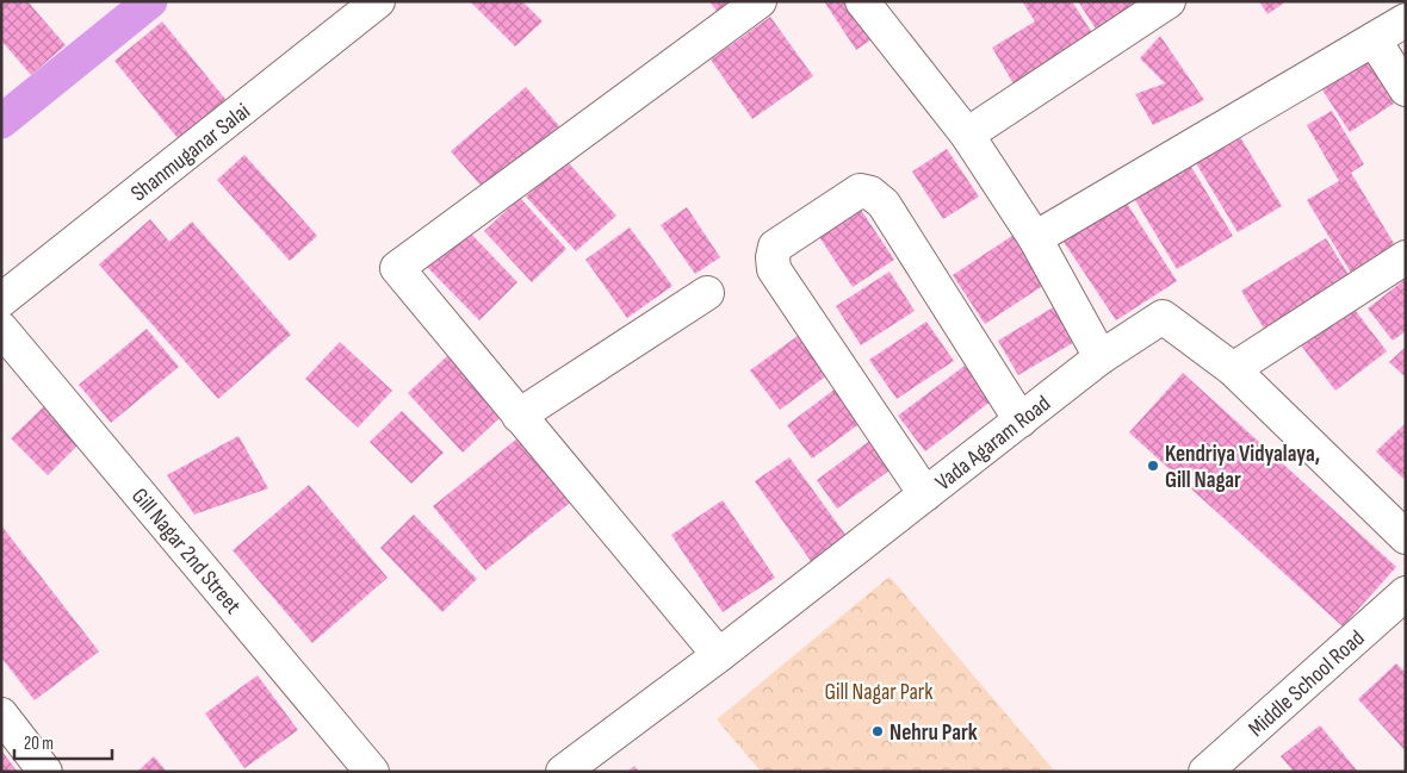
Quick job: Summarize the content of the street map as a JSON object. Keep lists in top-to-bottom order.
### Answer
{
  "streets": {
    "street": [
      "Shanmuganar Salai",
      "Vada Agaram Road",
      "Gill Nagar 2nd Street",
      "Middle School Road"
    ]
  },
  "parks": ["Gill Nagar Park"],
  "places": ["Kendriya Vidyalaya, Gill Nagar", "Nehru Park"],
  "scale_bar": "20 m"
}
